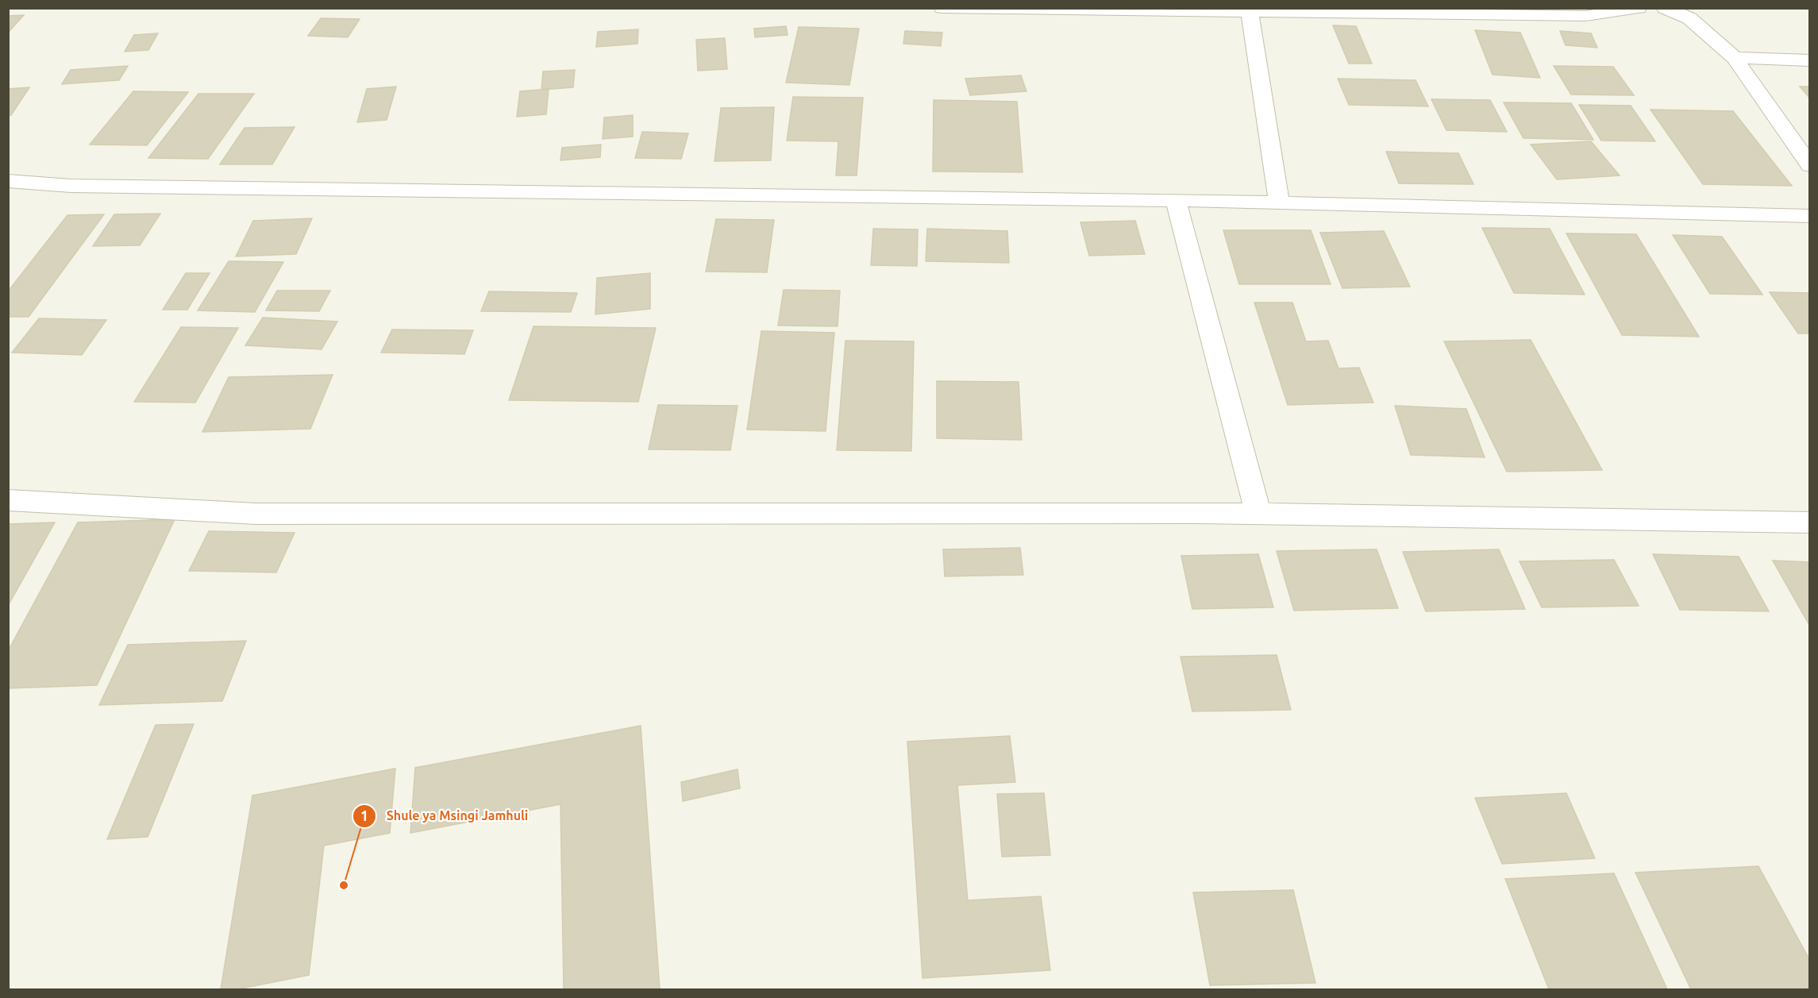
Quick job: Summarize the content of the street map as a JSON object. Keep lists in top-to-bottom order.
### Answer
{
  "places": ["Shule ya Msingi Jamhuli"]
}
